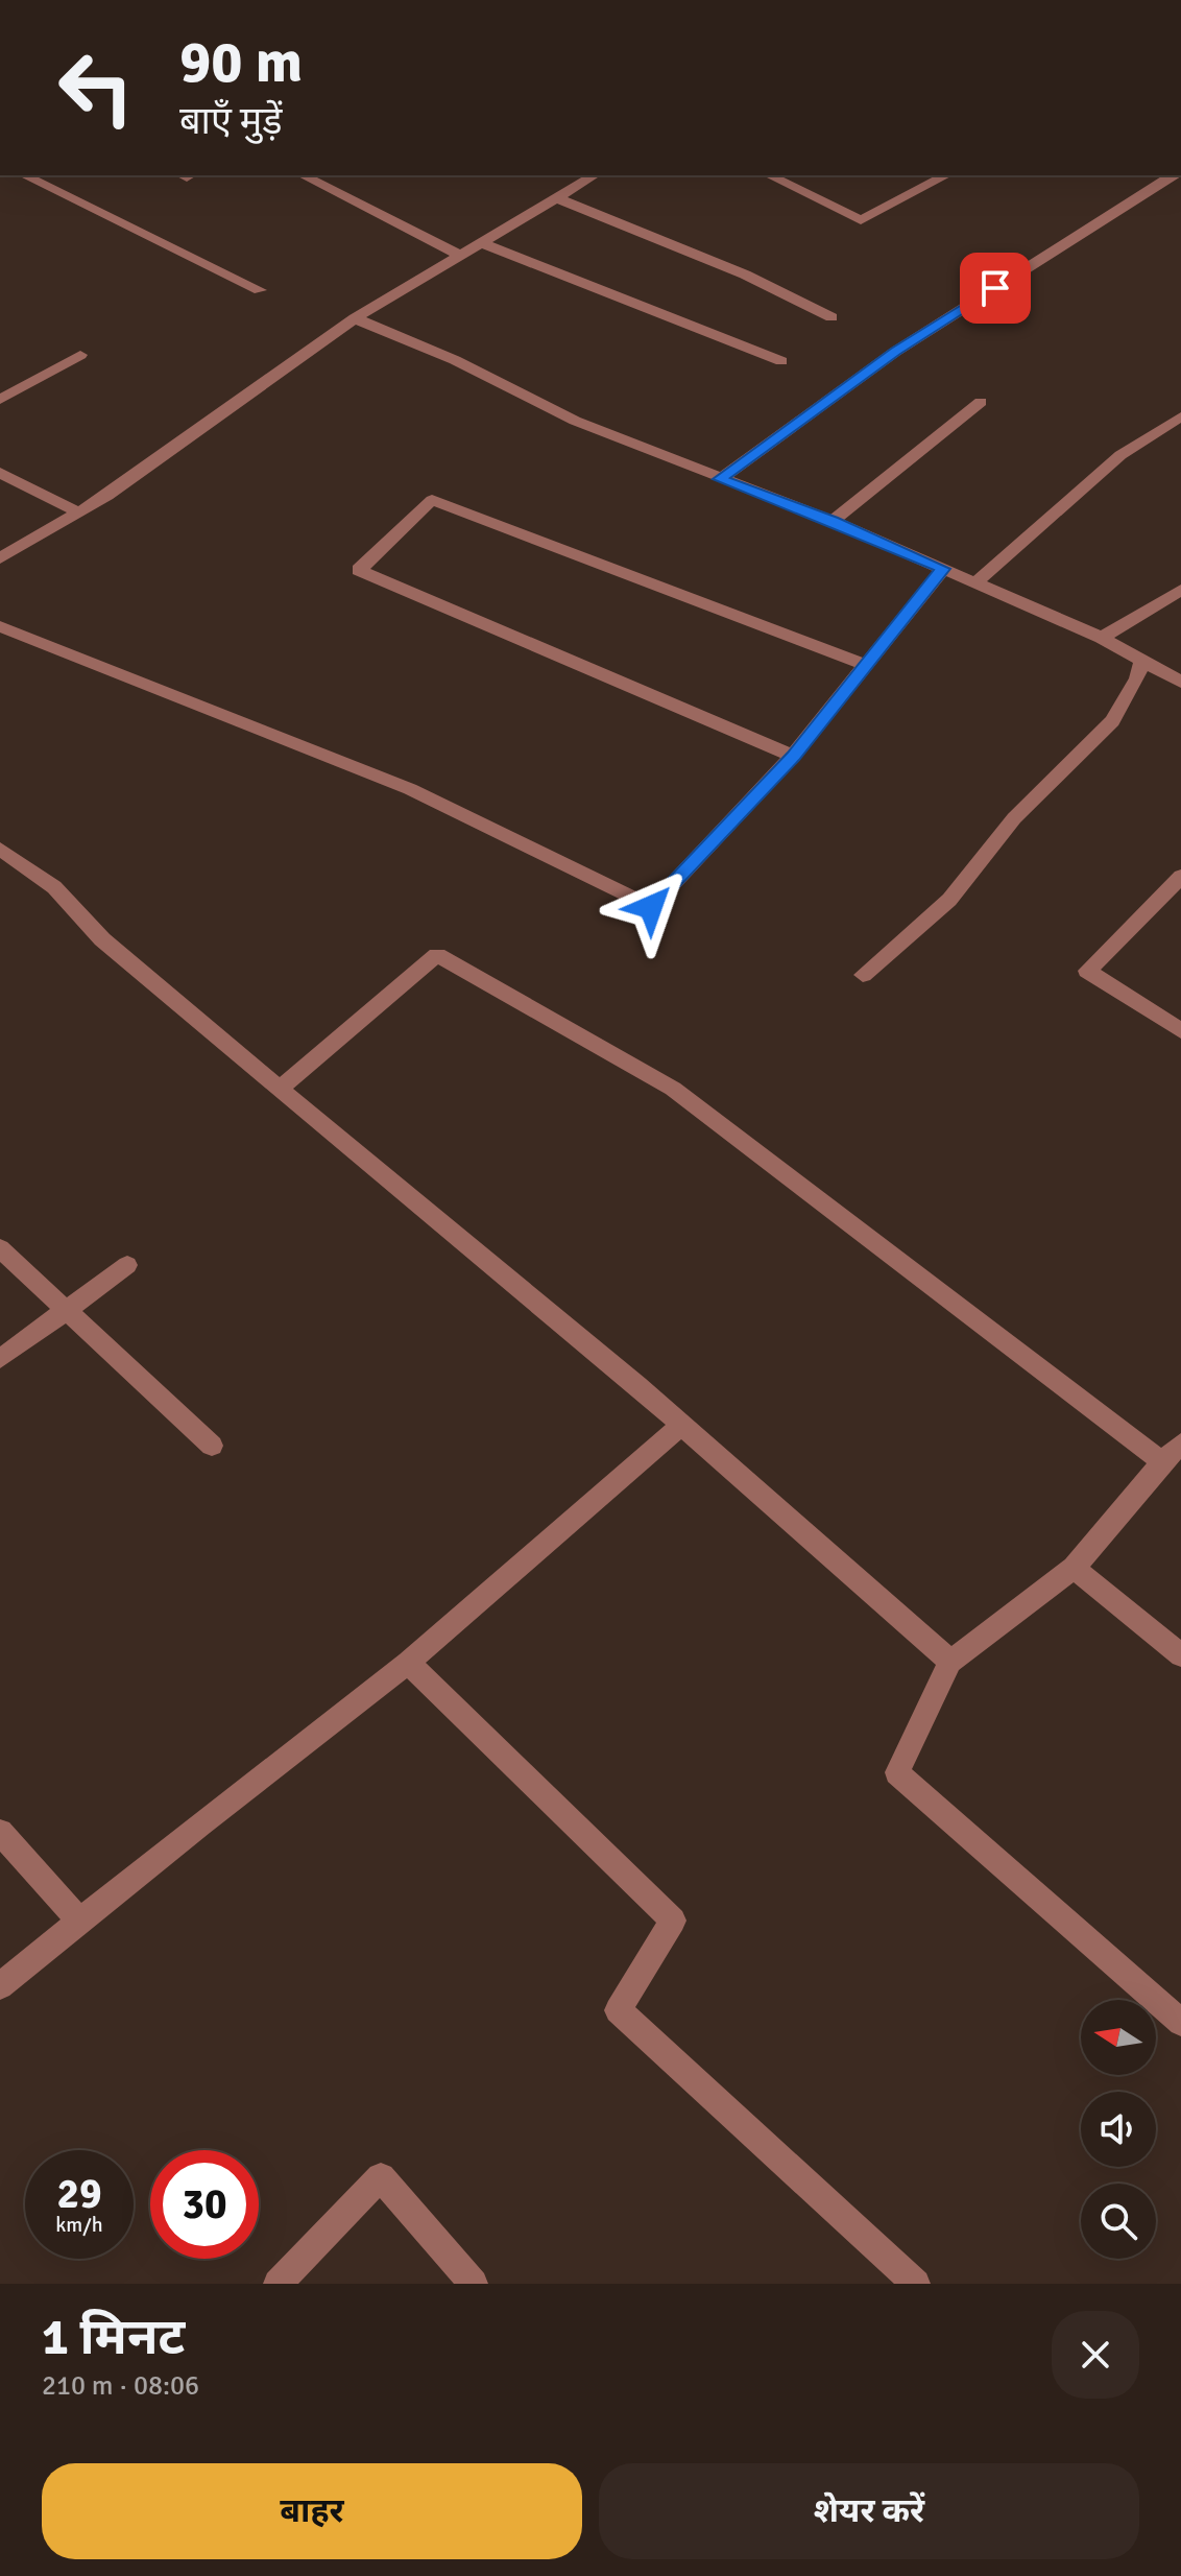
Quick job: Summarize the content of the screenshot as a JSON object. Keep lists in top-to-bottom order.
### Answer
{
  "north": "left",
  "page": {
    "turn": ["90 m", "बाएँ मुड़ें"],
    "speed": "29 km/h",
    "limit": "30",
    "heading": ["1 मिनट", "210 m · 08:06"],
    "buttons": ["बाहर", "शेयर करें"]
  }
}
